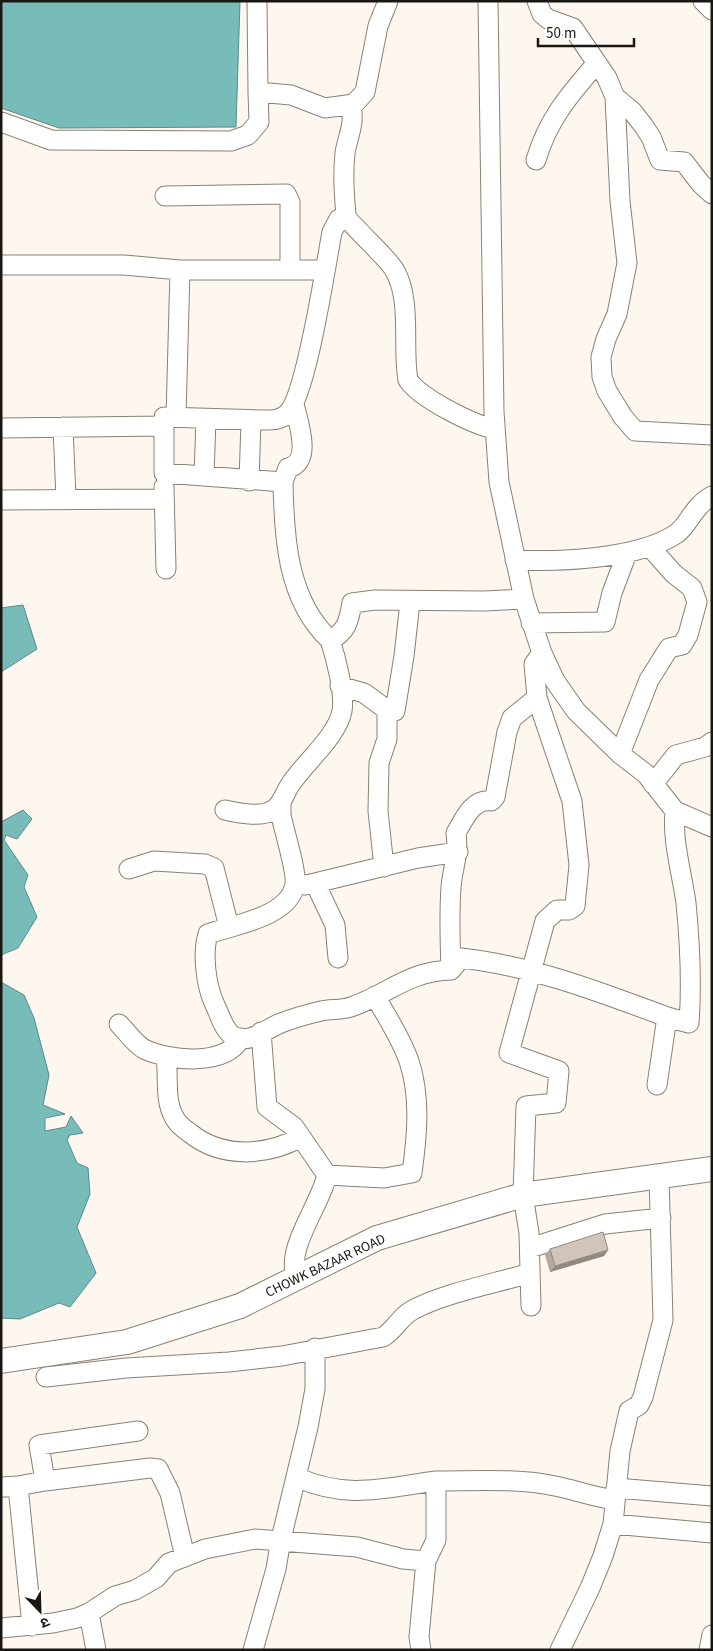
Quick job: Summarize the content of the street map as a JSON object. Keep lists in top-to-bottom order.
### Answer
{
  "streets": {
    "main road": ["CHOWK BAZAAR ROAD"]
  },
  "scale_bar": "50 m",
  "north": "bottom right"
}
